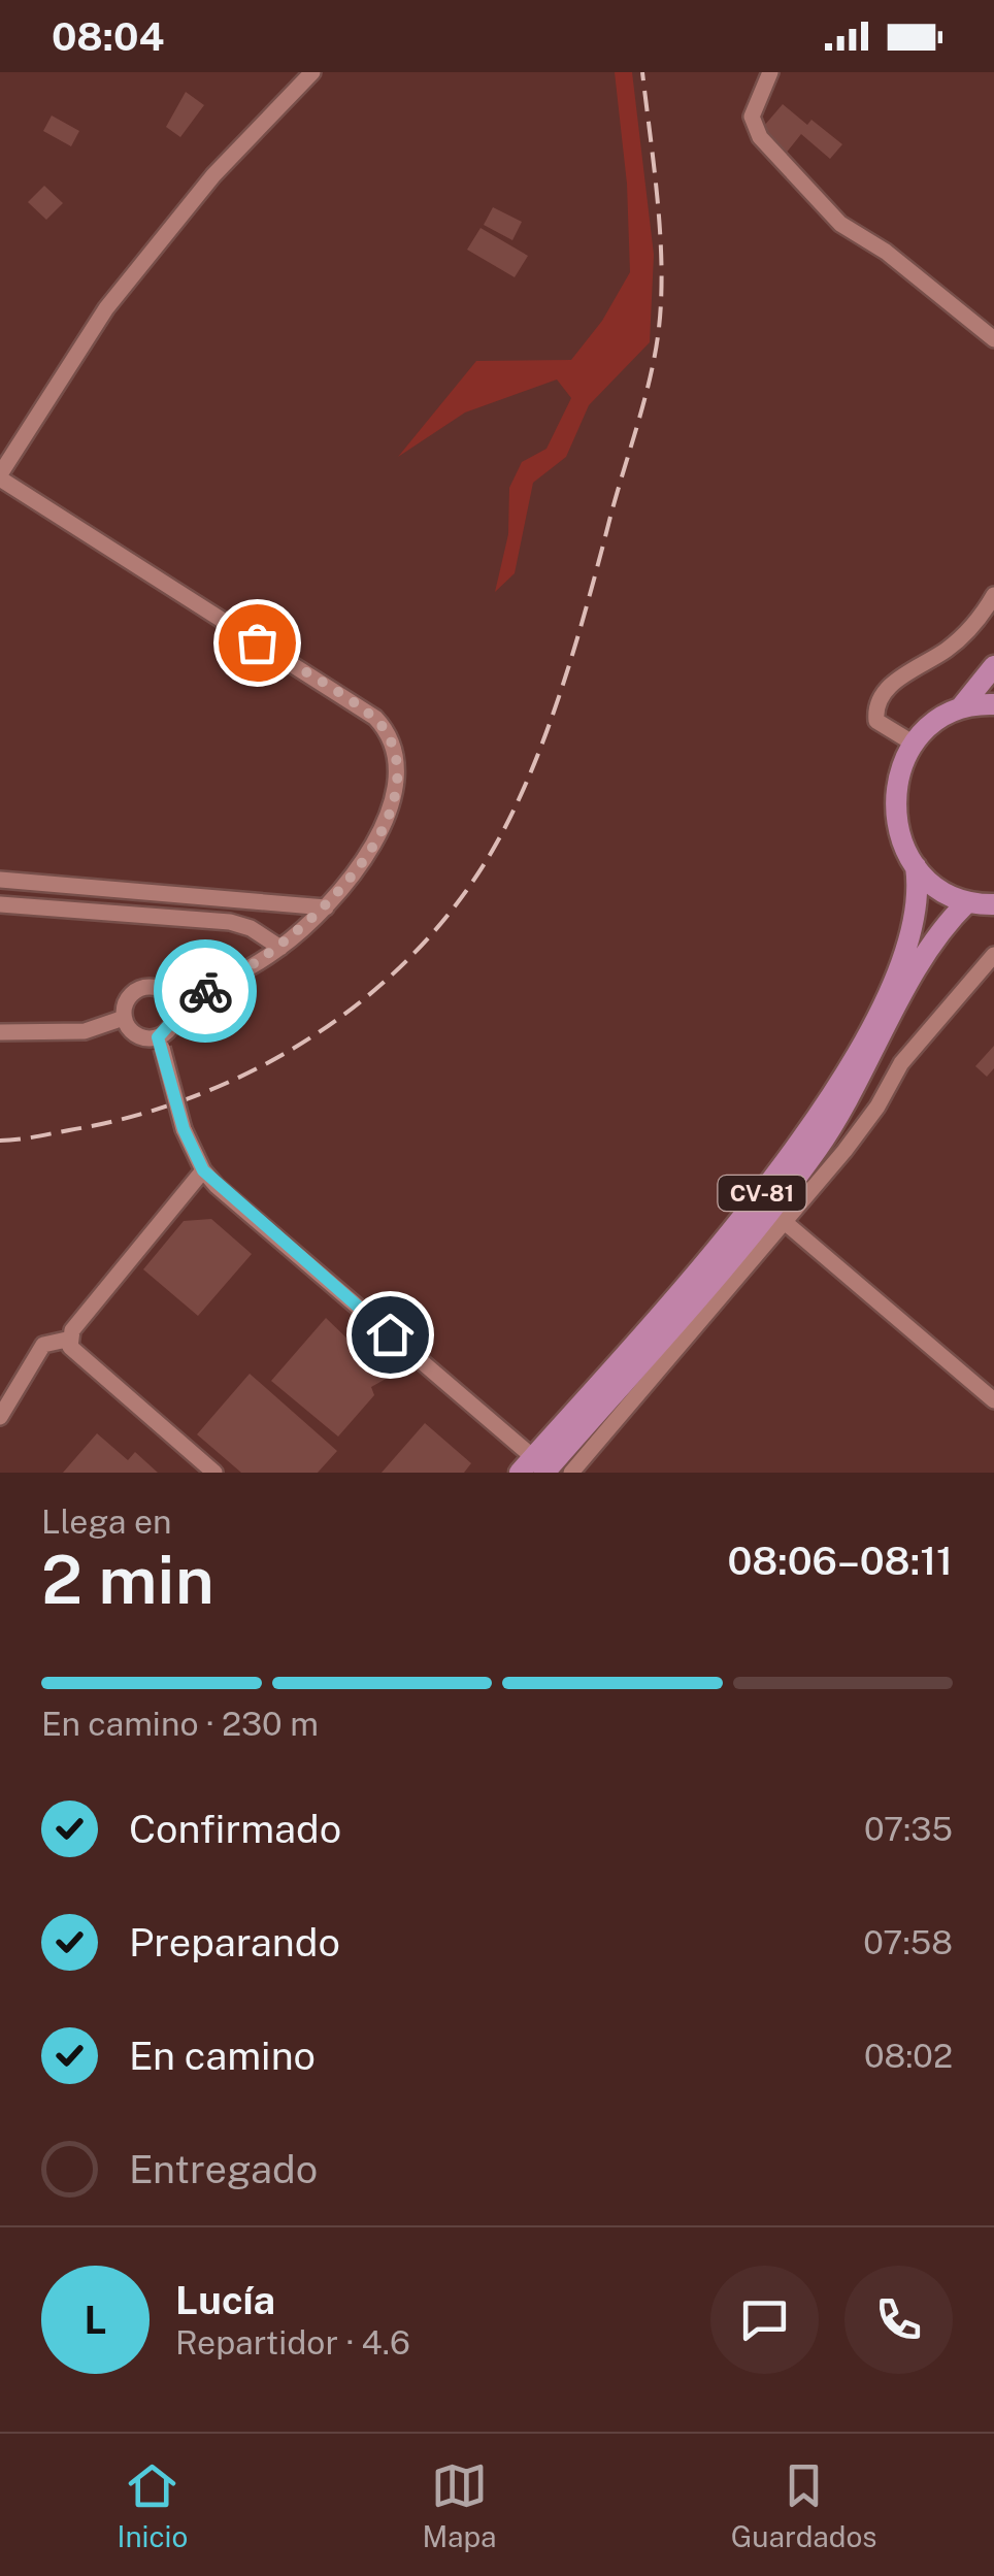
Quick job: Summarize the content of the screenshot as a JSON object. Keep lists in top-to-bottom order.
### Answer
{
  "streets": {
    "main road": ["CV-81"]
  },
  "page": {
    "status": "08:04",
    "heading": ["2 min", "Llega en", "08:06–08:11"],
    "panel": ["Lucía", "Repartidor · 4.6"],
    "bar": "En camino · 230 m",
    "list": [
      ["Confirmado", "07:35"],
      ["Preparando", "07:58"],
      ["En camino", "08:02"],
      "Entregado"
    ],
    "round": "L",
    "tabs": ["Inicio", "Mapa", "Guardados"]
  }
}
